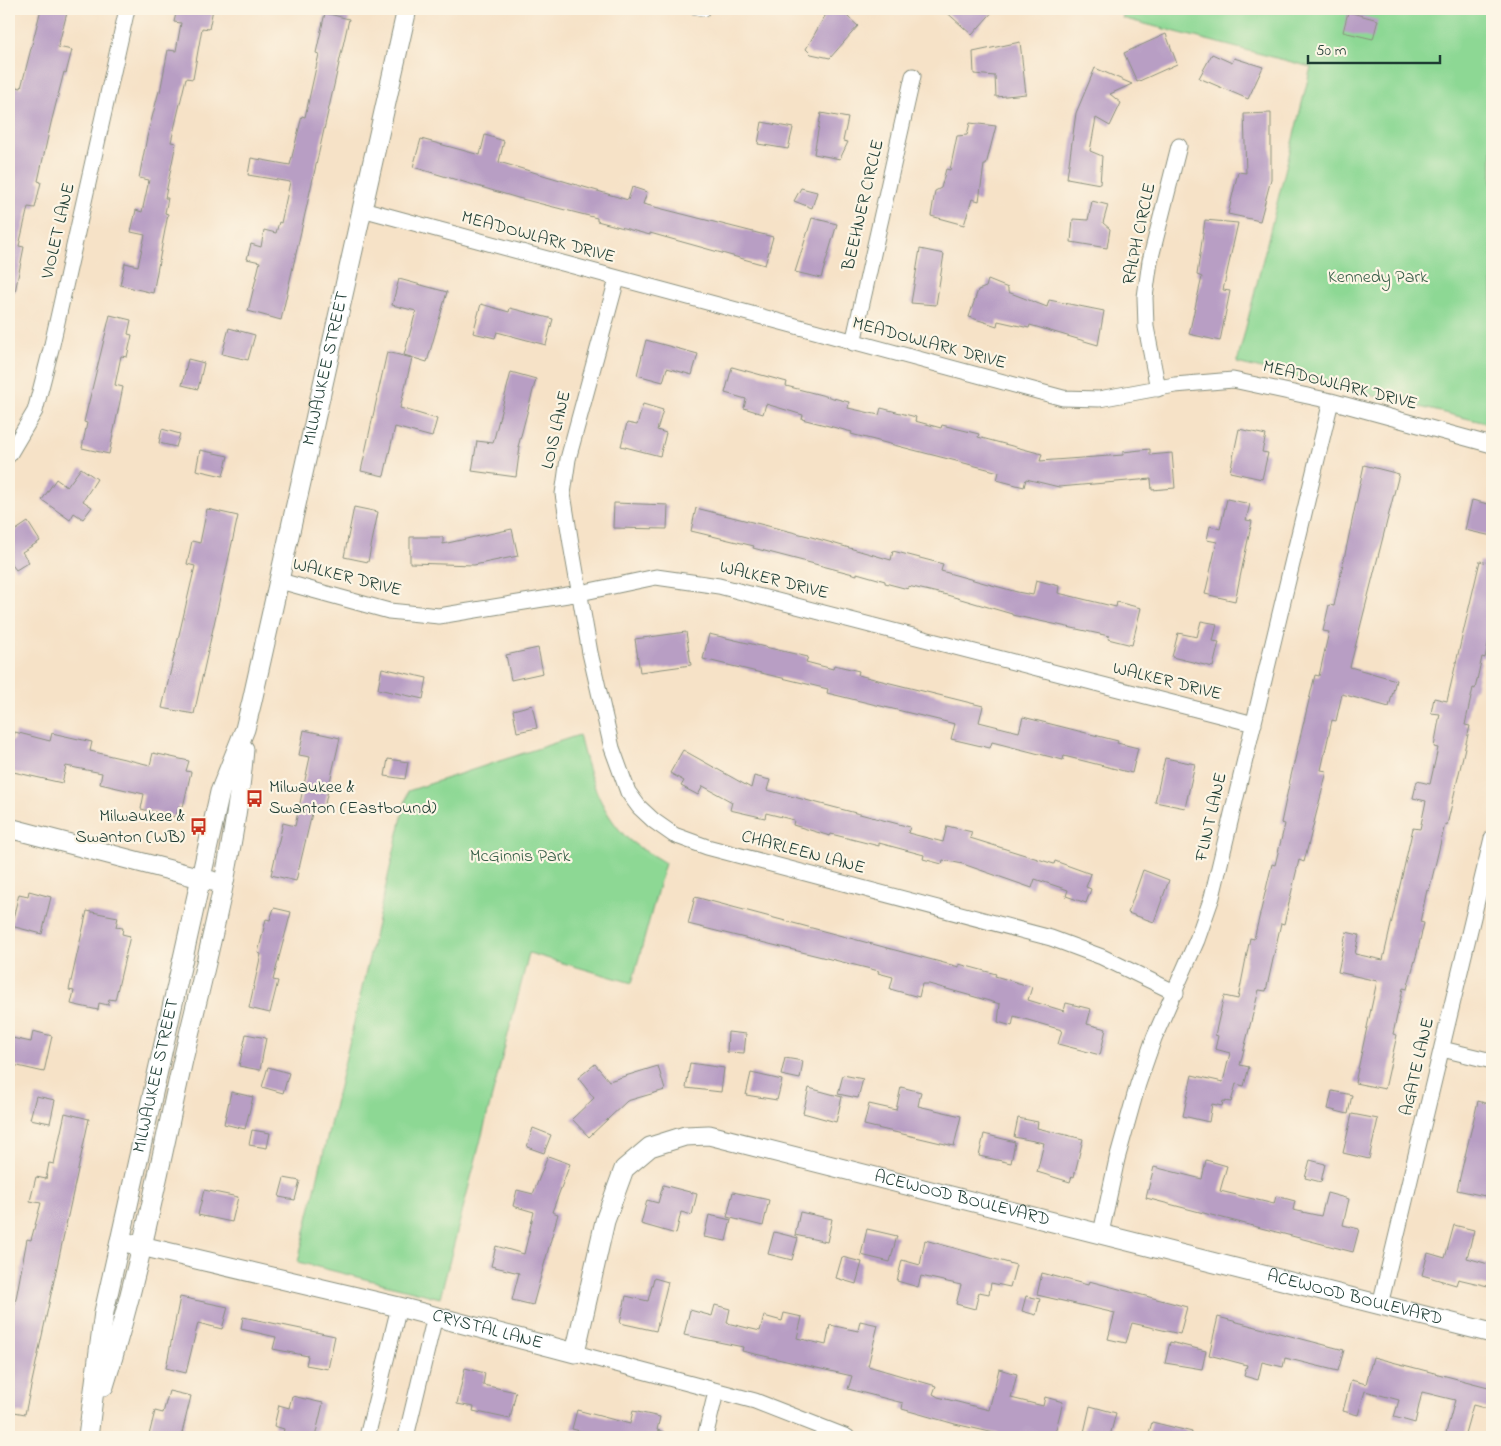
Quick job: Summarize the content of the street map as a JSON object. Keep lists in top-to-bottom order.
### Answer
{
  "streets": {
    "street": [
      "BEEHNER CIRCLE",
      "VIOLET LANE",
      "RALPH CIRCLE",
      "MEADOWLARK DRIVE",
      "MILWAUKEE STREET",
      "LOIS LANE",
      "WALKER DRIVE",
      "FLINT LANE",
      "CHARLEEN LANE",
      "AGATE LANE",
      "ACEWOOD BOULEVARD",
      "CRYSTAL LANE"
    ]
  },
  "crossings": [
    ["BEEHNER CIRCLE", "MEADOWLARK DRIVE"],
    ["RALPH CIRCLE", "MEADOWLARK DRIVE"],
    ["MEADOWLARK DRIVE", "MILWAUKEE STREET"],
    ["MEADOWLARK DRIVE", "LOIS LANE"],
    ["MEADOWLARK DRIVE", "FLINT LANE"],
    ["MILWAUKEE STREET", "WALKER DRIVE"],
    ["MILWAUKEE STREET", "CRYSTAL LANE"],
    ["LOIS LANE", "WALKER DRIVE"],
    ["LOIS LANE", "CHARLEEN LANE"],
    ["WALKER DRIVE", "FLINT LANE"],
    ["WALKER DRIVE", "CHARLEEN LANE"],
    ["FLINT LANE", "CHARLEEN LANE"],
    ["FLINT LANE", "ACEWOOD BOULEVARD"],
    ["AGATE LANE", "ACEWOOD BOULEVARD"],
    ["ACEWOOD BOULEVARD", "CRYSTAL LANE"]
  ],
  "parks": ["Kennedy Park", "McGinnis Park"],
  "places": {
    "bus stop": ["Milwaukee & Swanton (Eastbound)", "Milwaukee & Swanton (WB)"]
  },
  "scale_bar": "50 m"
}
